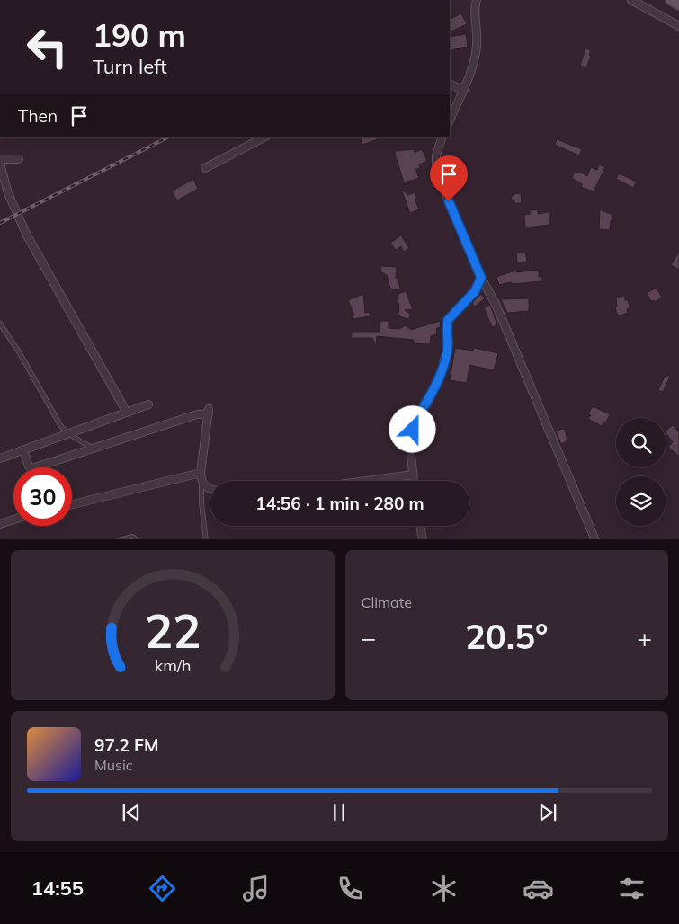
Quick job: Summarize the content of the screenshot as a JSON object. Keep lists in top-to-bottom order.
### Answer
{
  "page": {
    "turn": ["190 m", "Turn left"],
    "then": "Then",
    "limit": "30",
    "trip": "14:56 · 1 min · 280 m",
    "tile": "Climate",
    "heat": ["−", "20.5°", "+"],
    "song": ["97.2 FM", "Music"],
    "tabs": "14:55",
    "gauge": ["22", "km/h"]
  }
}
